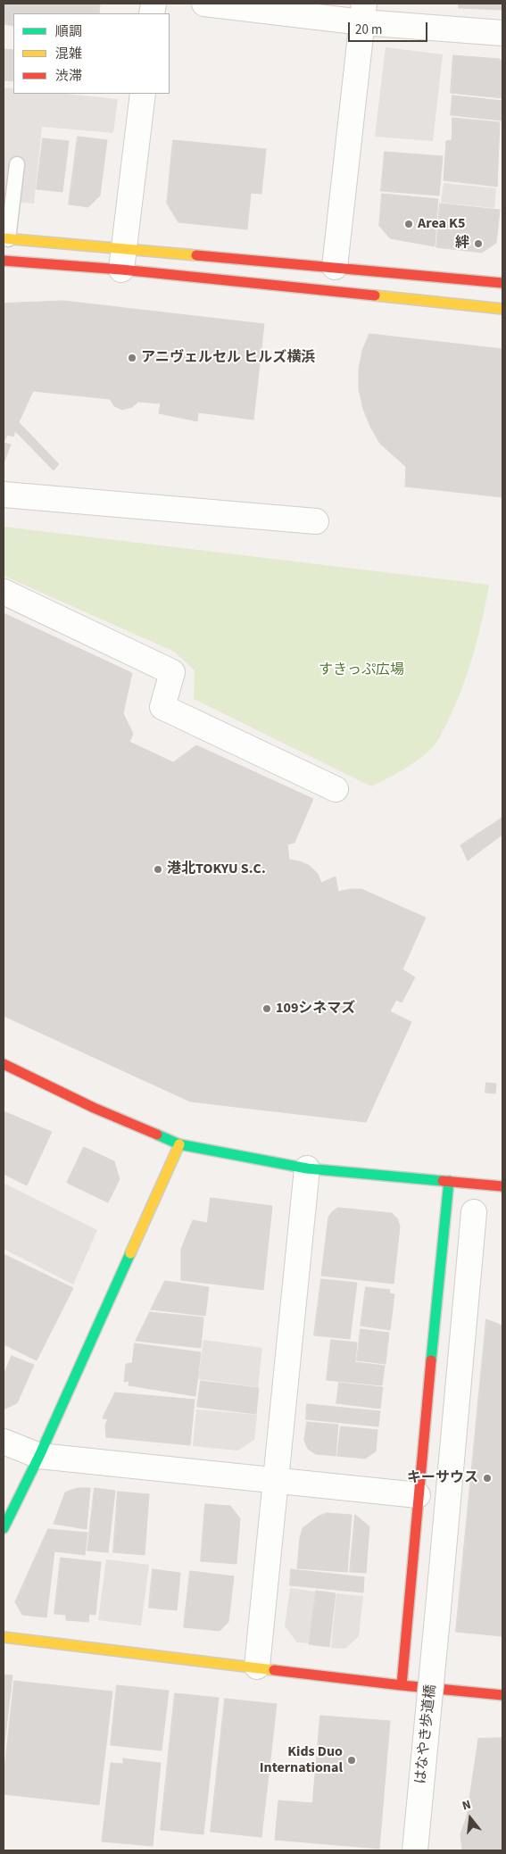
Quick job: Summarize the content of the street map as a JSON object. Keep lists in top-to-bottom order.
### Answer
{
  "streets": {
    "street": ["はなやき歩道橋"]
  },
  "parks": ["すきっぷ広場"],
  "places": [
    "Area K5",
    "絆",
    "アニヴェルセル ヒルズ横浜",
    "港北TOKYU S.C.",
    "109シネマズ",
    "キーサウス",
    "Kids Duo International"
  ],
  "legend": ["順調", "混雑", "渋滞"],
  "scale_bar": "20 m",
  "north": "top"
}
